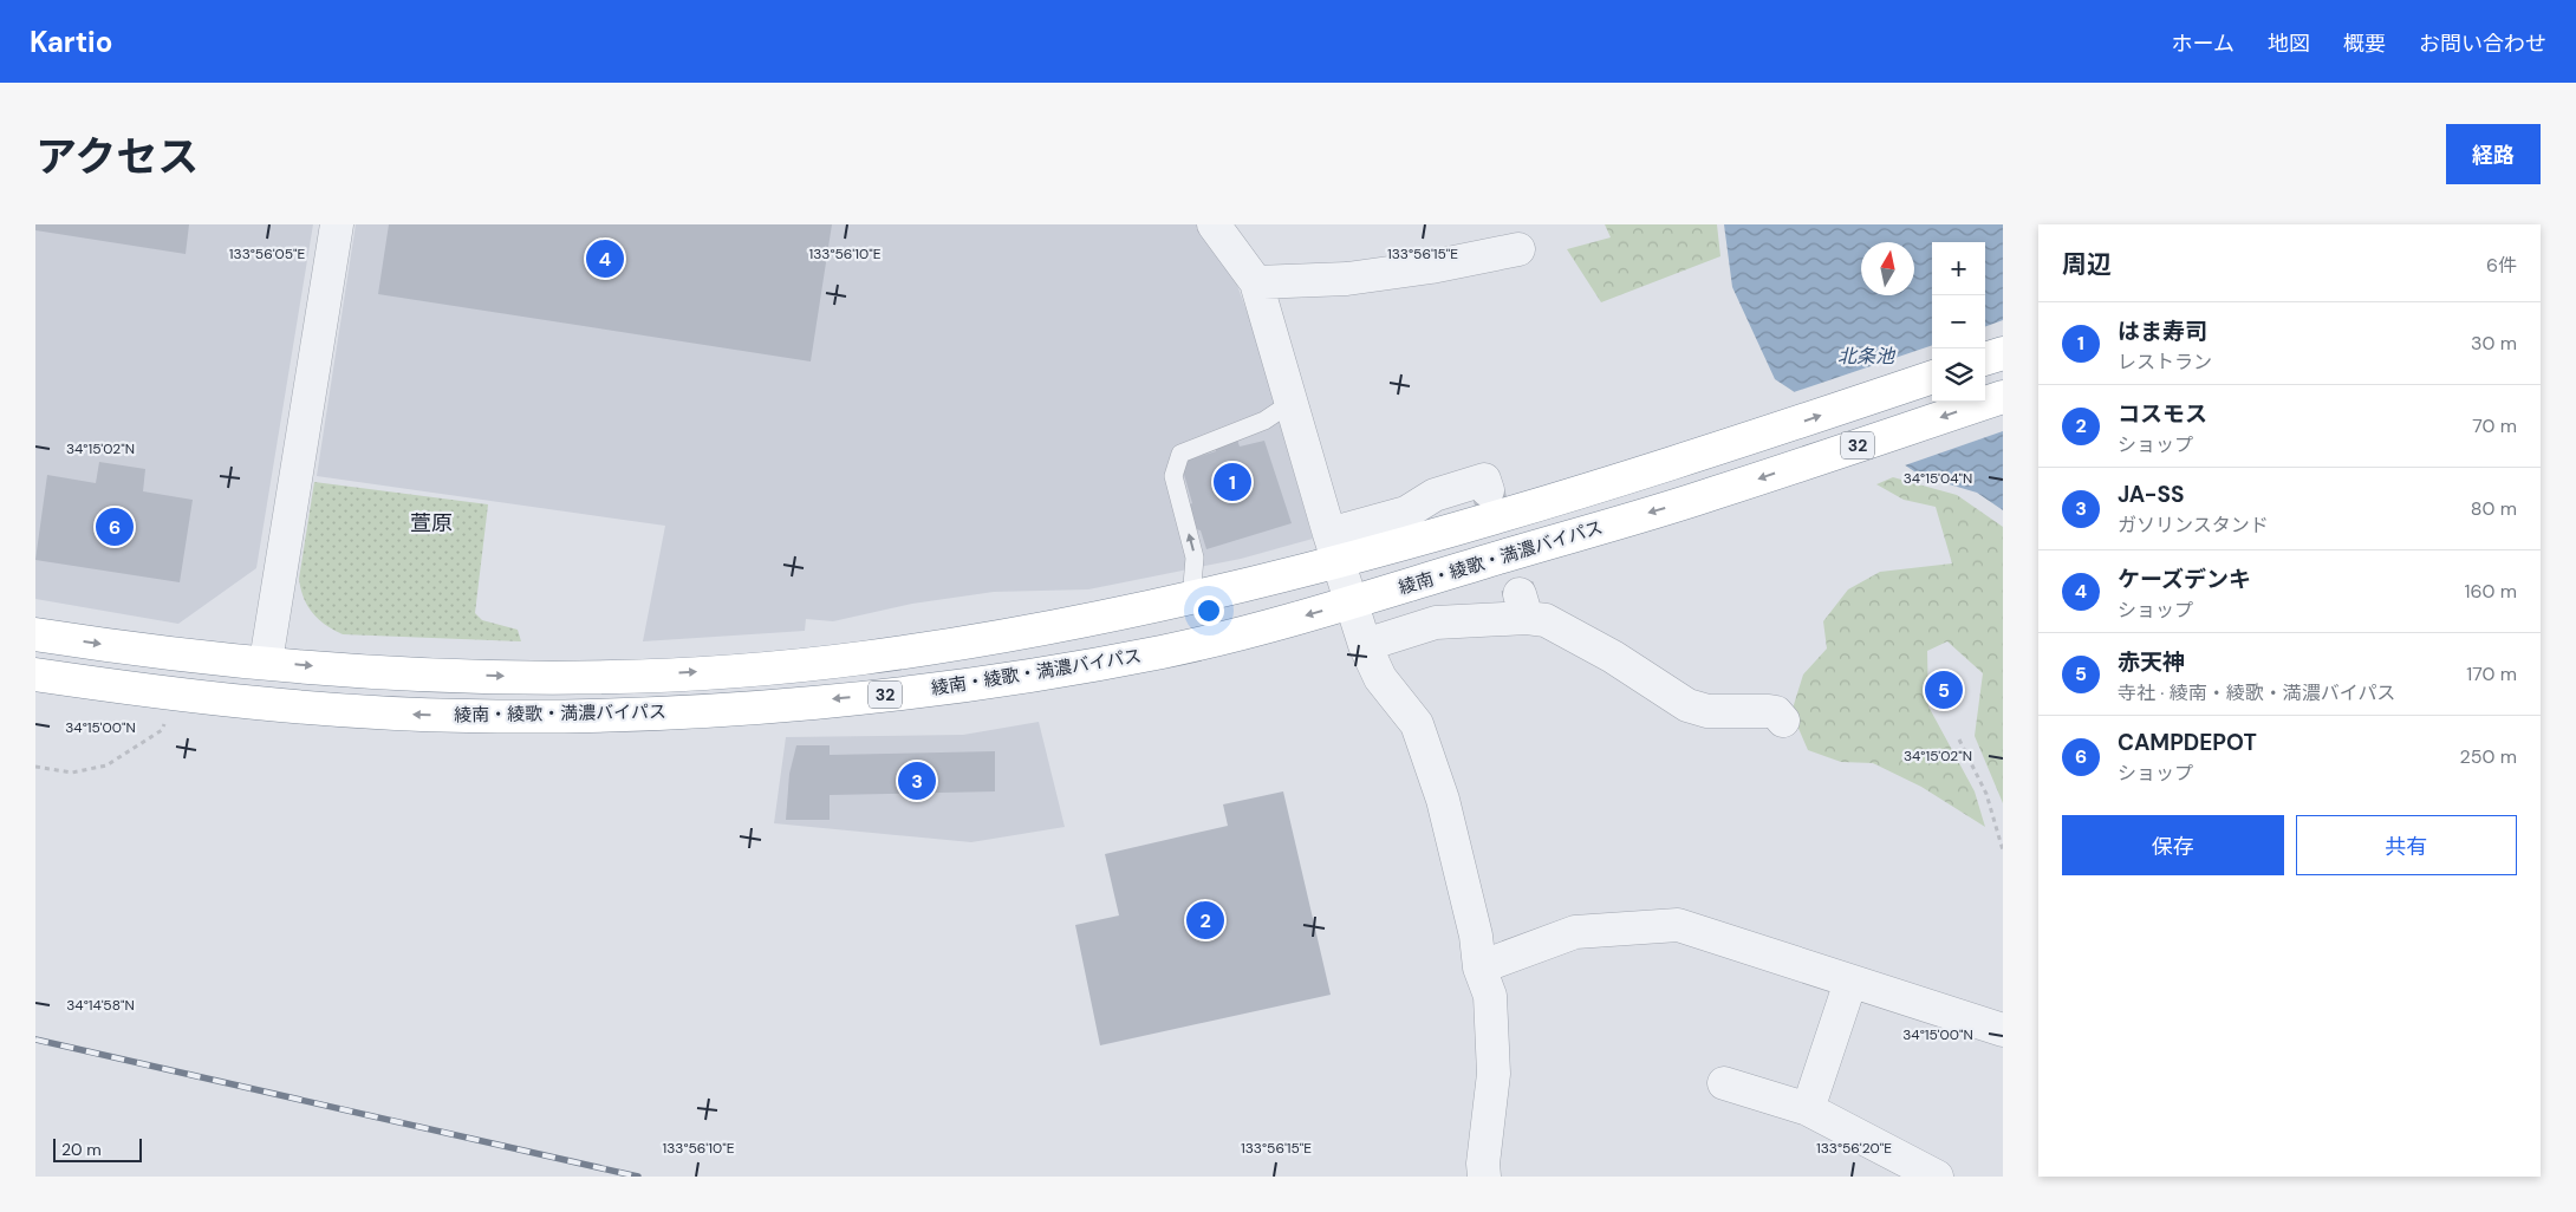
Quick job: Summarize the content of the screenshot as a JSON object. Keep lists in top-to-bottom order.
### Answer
{
  "streets": {
    "highway": ["32", "綾南・綾歌・満濃バイパス"]
  },
  "districts": ["萱原"],
  "water": ["北条池"],
  "scale_bar": "20 m",
  "north": "top",
  "page": {
    "header": "Kartio",
    "nav": [
      "ホーム",
      "地図",
      "概要",
      "お問い合わせ"
    ],
    "title": "アクセス",
    "buttons": [
      "経路",
      ["保存", "共有"]
    ],
    "heading": ["周辺", "6件"],
    "pins": [
      "4",
      "1",
      "6",
      "5",
      "3",
      "2"
    ],
    "map_buttons": ["+", "−"],
    "list": [
      {
        "mark": "1",
        "name": "はま寿司",
        "note": "レストラン",
        "value": "30 m"
      },
      {
        "mark": "2",
        "name": "コスモス",
        "note": "ショップ",
        "value": "70 m"
      },
      {
        "mark": "3",
        "name": "JA-SS",
        "note": "ガソリンスタンド",
        "value": "80 m"
      },
      {
        "mark": "4",
        "name": "ケーズデンキ",
        "note": "ショップ",
        "value": "160 m"
      },
      {
        "mark": "5",
        "name": "赤天神",
        "note": "寺社 · 綾南・綾歌・満濃バイパス",
        "value": "170 m"
      },
      {
        "mark": "6",
        "name": "CAMPDEPOT",
        "note": "ショップ",
        "value": "250 m"
      }
    ],
    "scale": "20 m"
  },
  "coordinates": [
    "133°56'10\"E",
    "133°56'05\"E",
    "133°56'15\"E",
    "34°15'02\"N",
    "34°15'04\"N",
    "34°15'00\"N",
    "34°14'58\"N",
    "133°56'20\"E"
  ]
}
